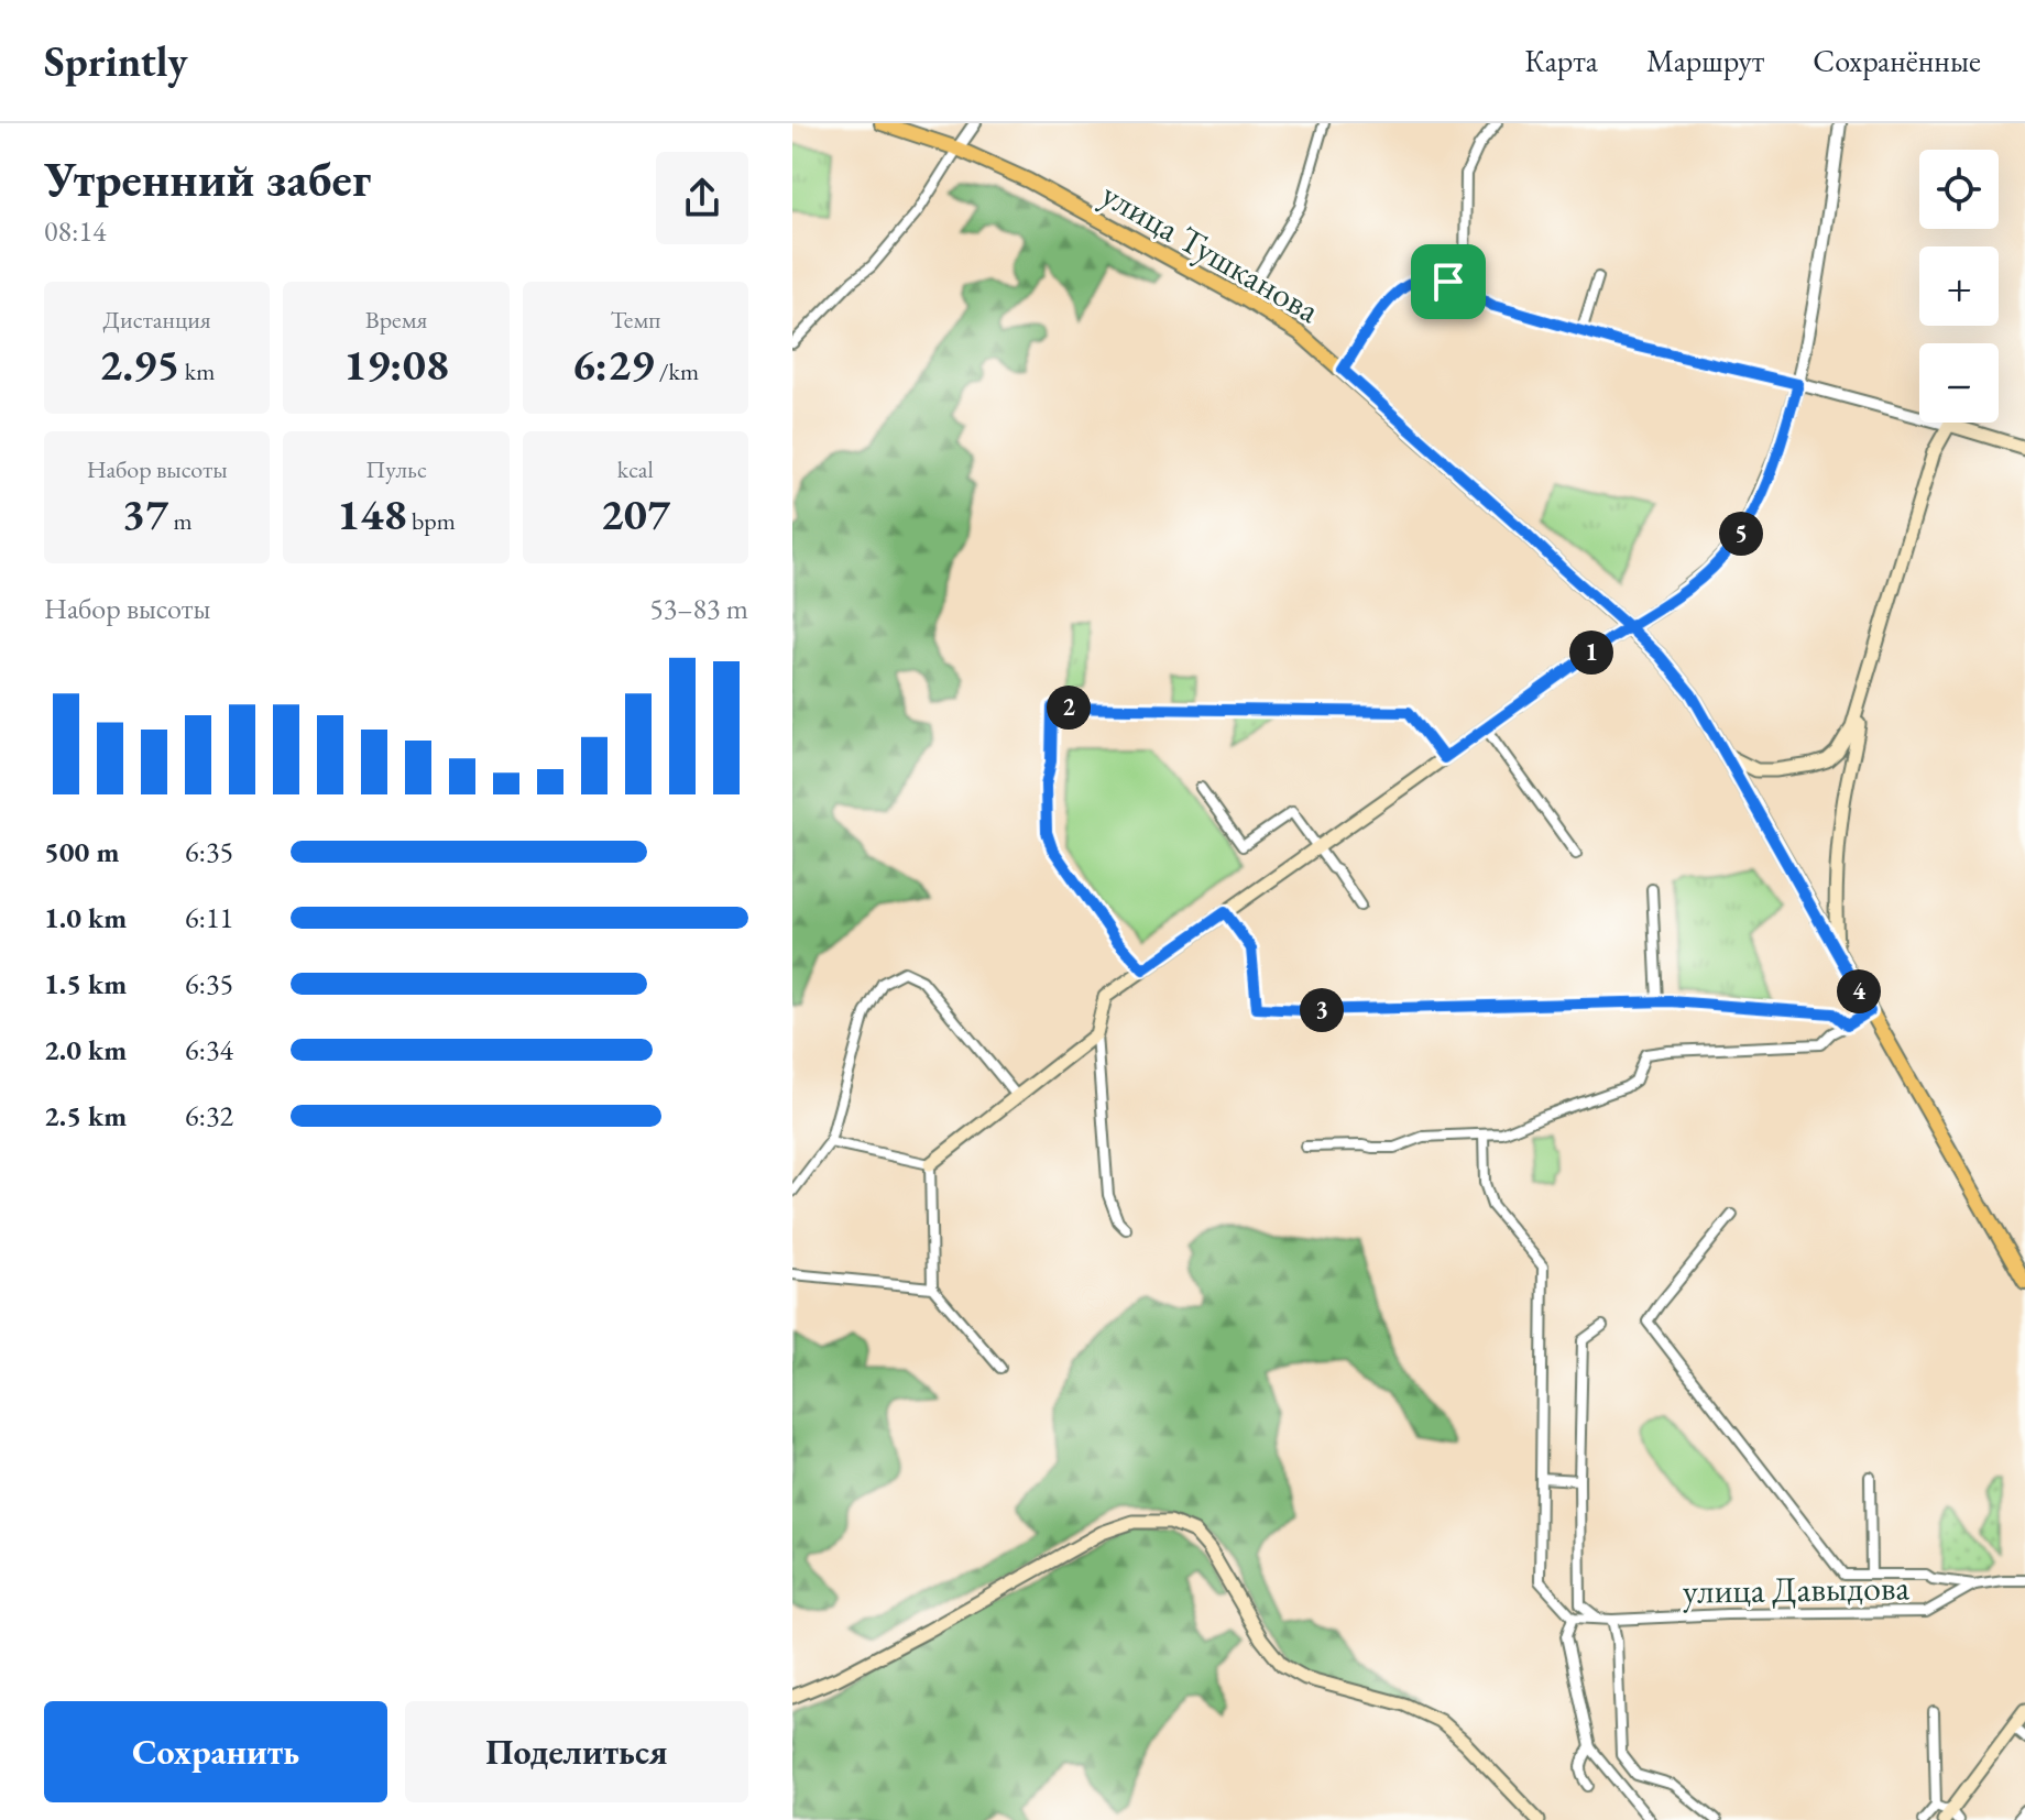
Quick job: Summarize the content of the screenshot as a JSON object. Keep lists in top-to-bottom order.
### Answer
{
  "streets": {
    "main road": ["улица Тушканова"],
    "street": ["улица Давыдова"]
  },
  "page": {
    "header": "Sprintly",
    "nav": ["Карта", "Маршрут", "Сохранённые"],
    "heading": ["Утренний забег", "08:14"],
    "map_buttons": ["+", "−"],
    "stats": [
      ["Дистанция", "2.95 km"],
      ["Время", "19:08"],
      ["Темп", "6:29 /km"],
      ["Набор высоты", "37 m"],
      ["Пульс", "148 bpm"],
      ["kcal", "207"]
    ],
    "pins": [
      "5",
      "1",
      "2",
      "4",
      "3"
    ],
    "chart": ["Набор высоты", "53–83 m"],
    "list": [
      {
        "name": "500 m",
        "note": "6:35"
      },
      {
        "name": "1.0 km",
        "note": "6:11"
      },
      {
        "name": "1.5 km",
        "note": "6:35"
      },
      {
        "name": "2.0 km",
        "note": "6:34"
      },
      {
        "name": "2.5 km",
        "note": "6:32"
      }
    ],
    "buttons": ["Сохранить", "Поделиться"]
  }
}
